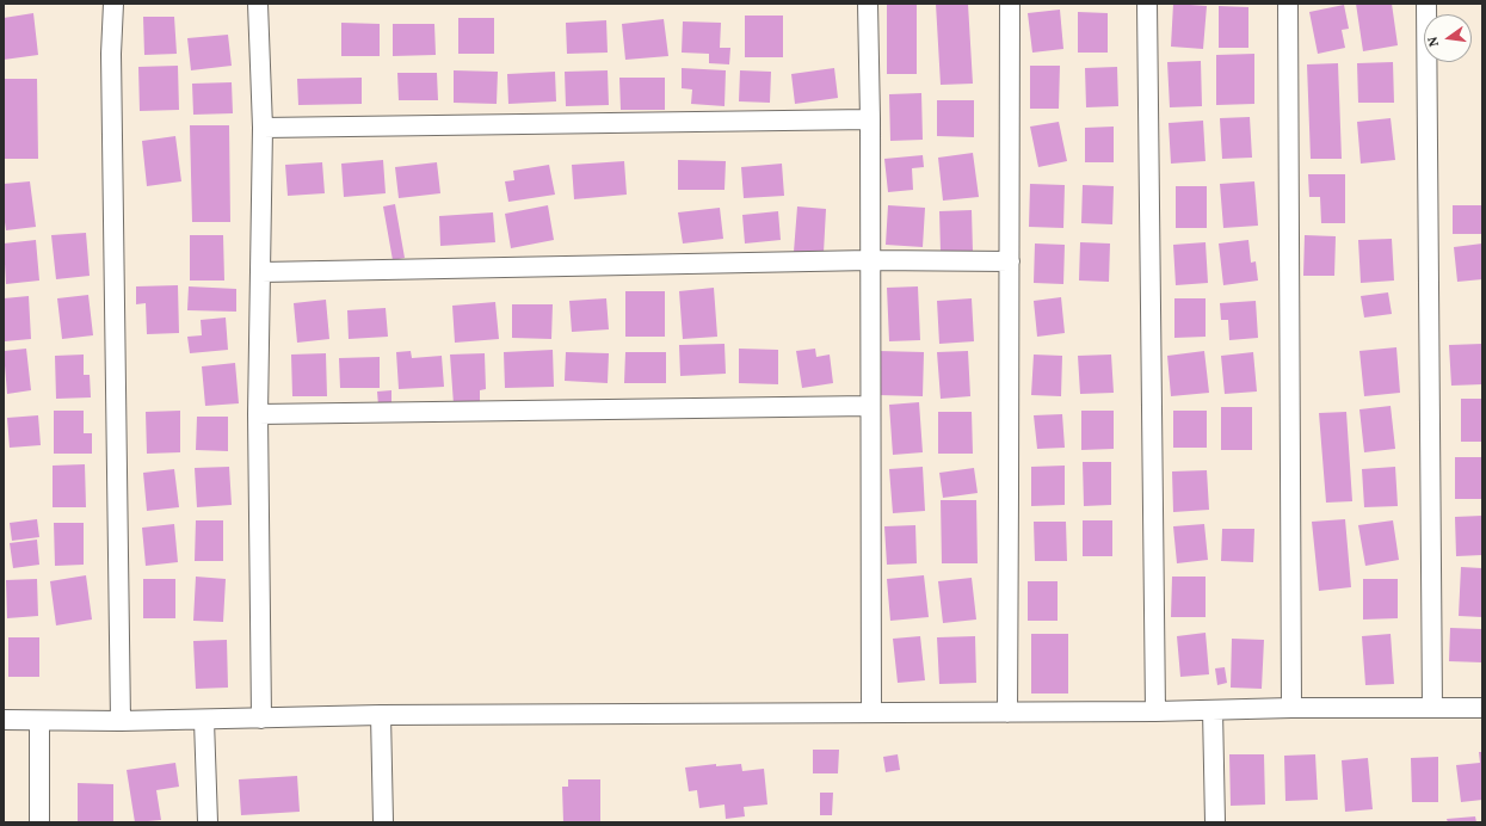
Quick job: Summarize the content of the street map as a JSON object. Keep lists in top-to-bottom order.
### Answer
{
  "north": "left"
}
